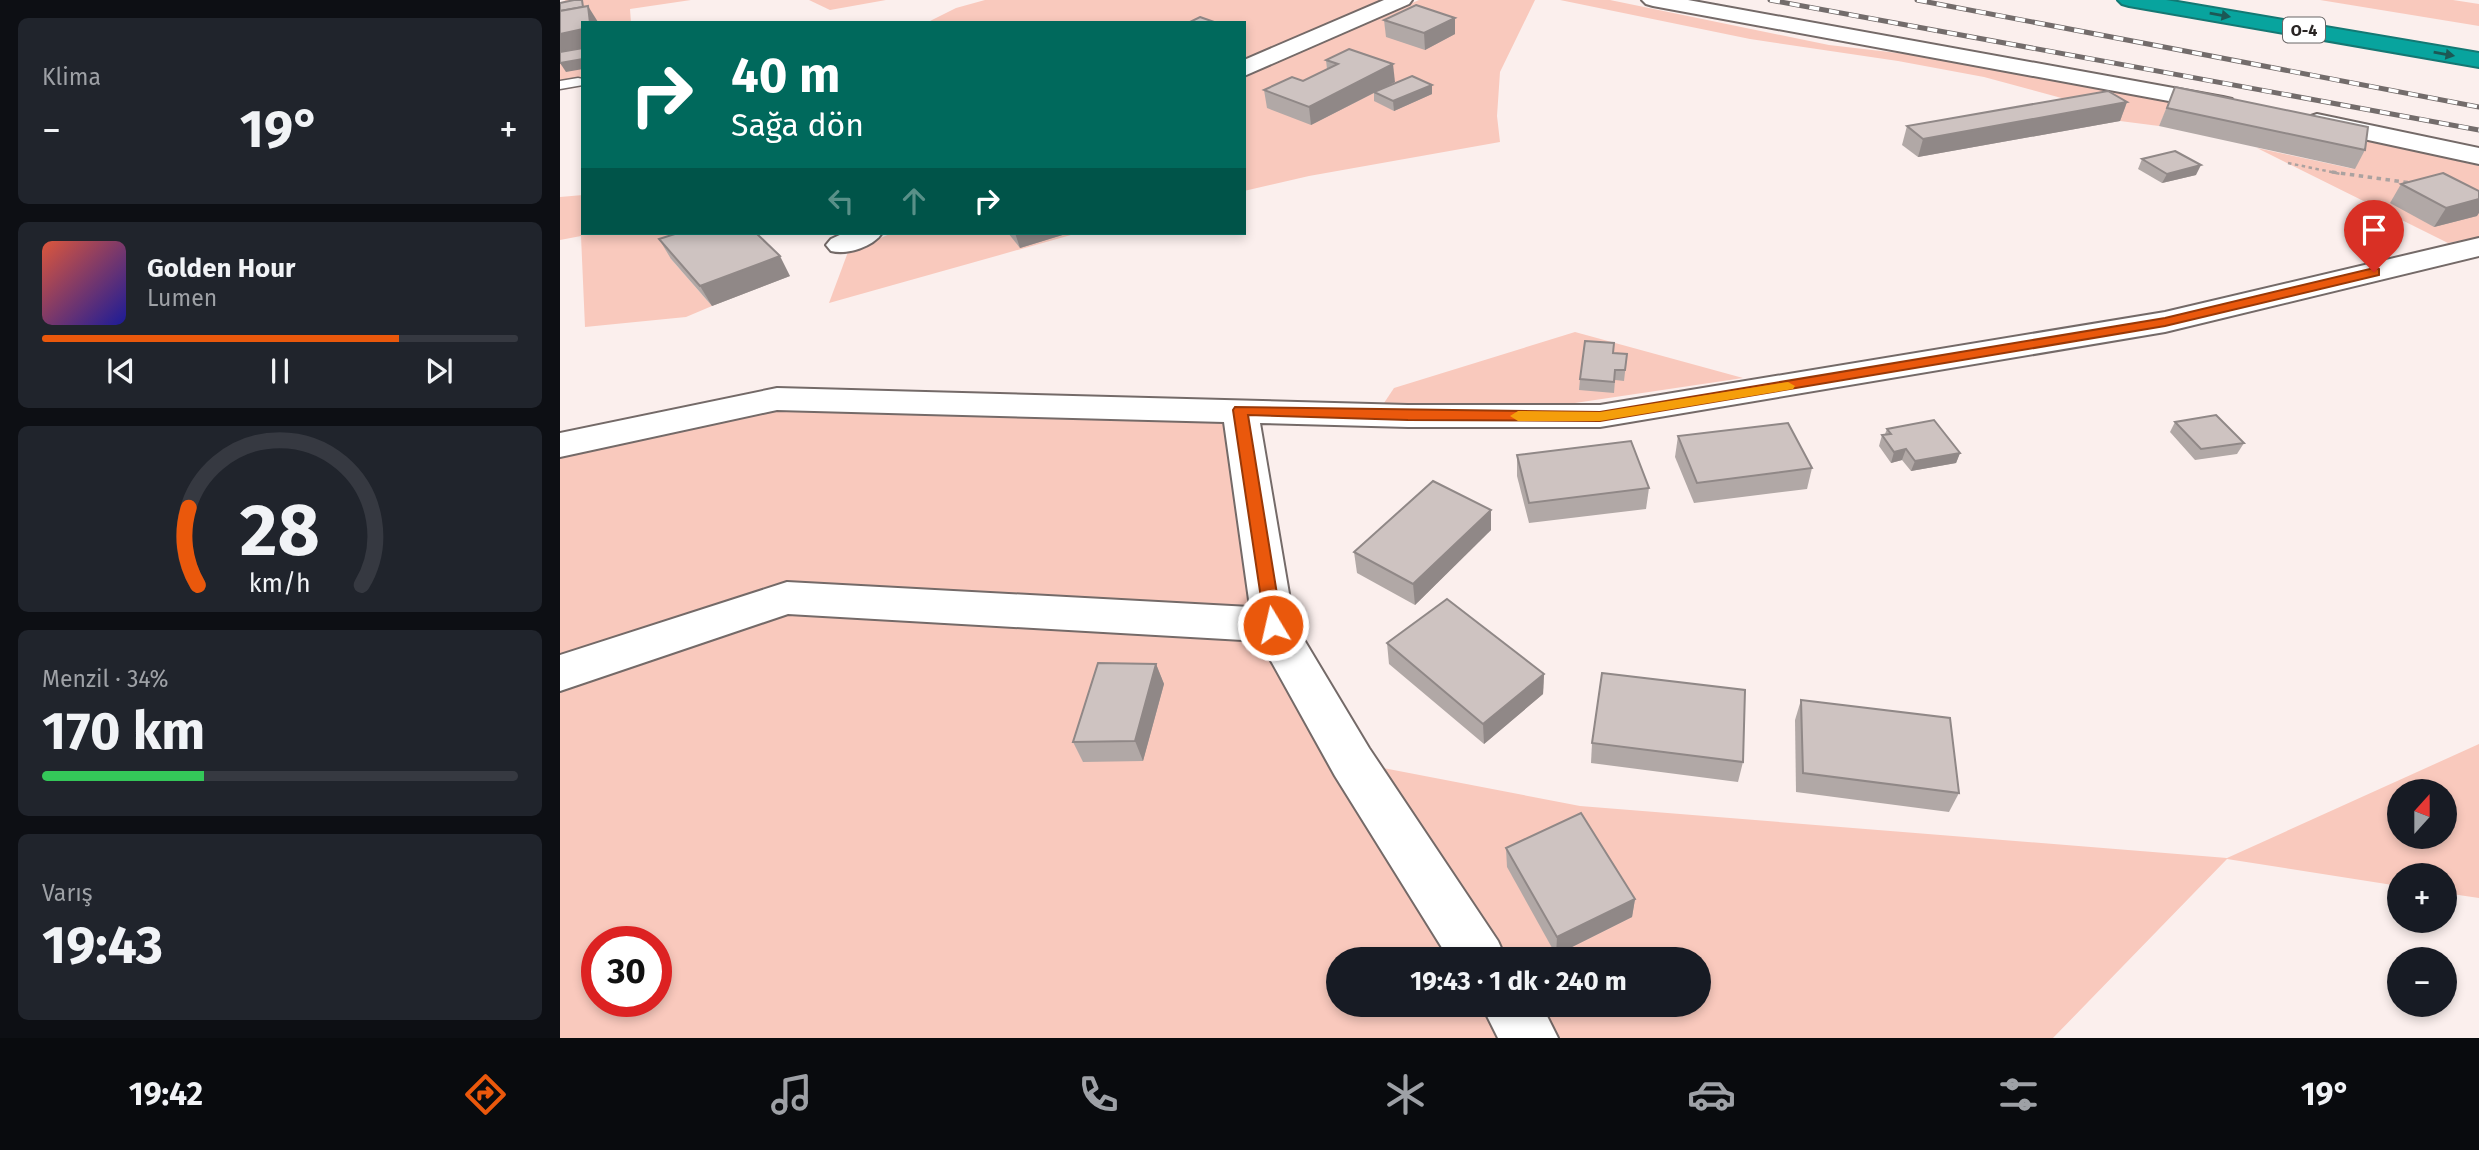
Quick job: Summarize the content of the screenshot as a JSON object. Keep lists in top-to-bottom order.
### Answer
{
  "streets": {
    "highway": ["O-4"]
  },
  "north": "top",
  "page": {
    "tile": [
      "Klima",
      ["Menzil · 34%", "170 km"],
      ["Varış", "19:43"]
    ],
    "turn": ["40 m", "Sağa dön"],
    "heat": ["−", "19°", "+"],
    "song": ["Golden Hour", "Lumen"],
    "map_buttons": ["+", "−"],
    "limit": "30",
    "trip": "19:43 · 1 dk · 240 m",
    "tabs": ["19:42", "19°"],
    "gauge": ["28", "km/h"]
  }
}
